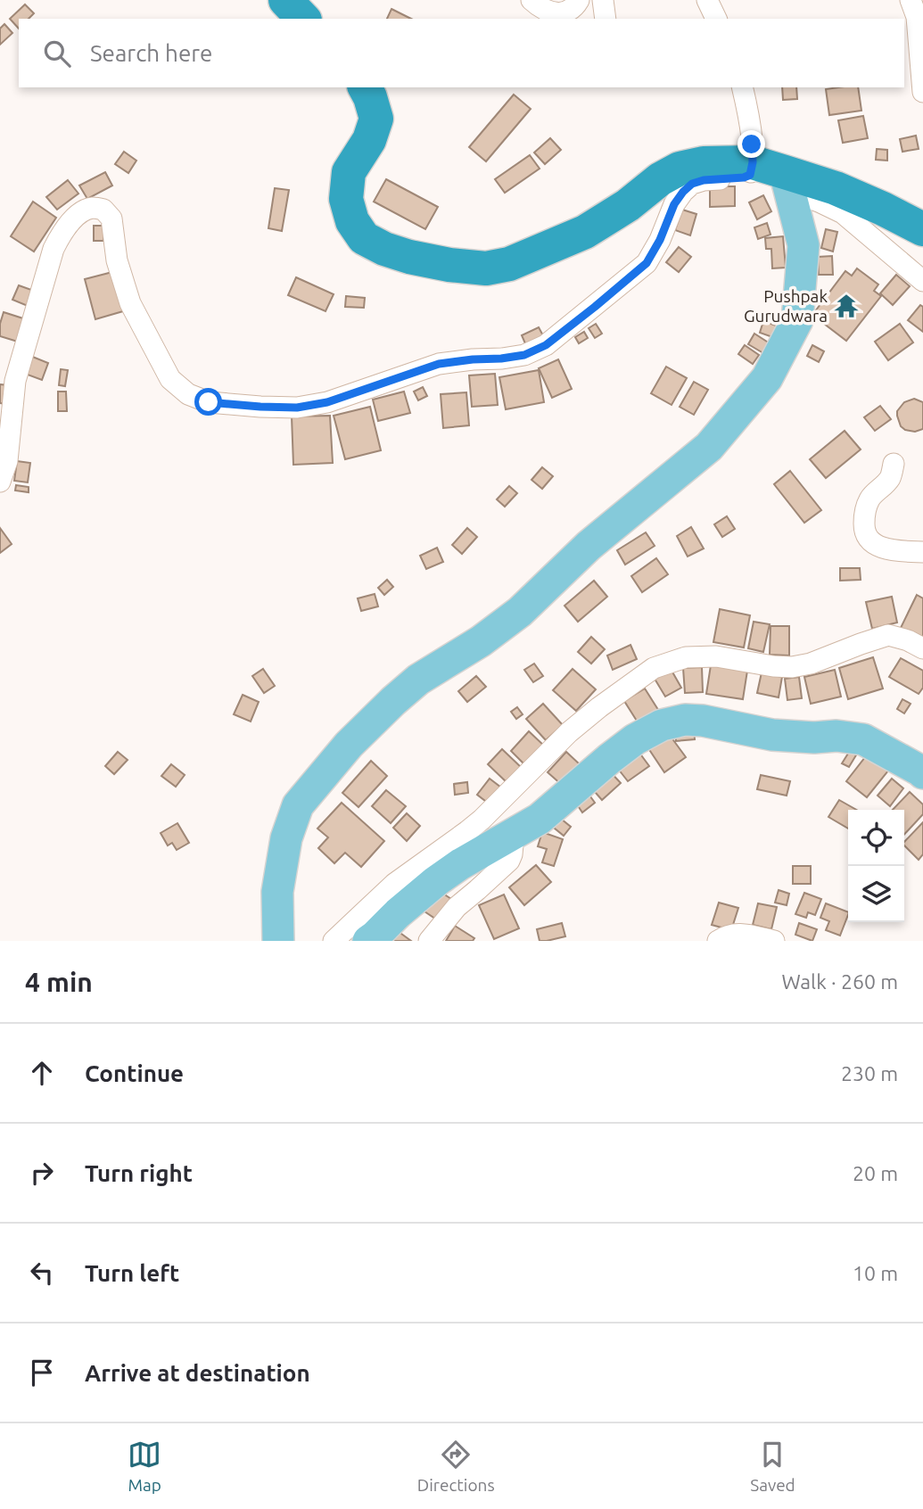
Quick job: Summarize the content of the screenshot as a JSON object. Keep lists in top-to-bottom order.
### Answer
{
  "places": {
    "temple": ["Pushpak Gurudwara"]
  },
  "page": {
    "search": "Search here",
    "heading": ["4 min", "Walk · 260 m"],
    "list": [
      ["Continue", "230 m"],
      ["Turn right", "20 m"],
      ["Turn left", "10 m"],
      "Arrive at destination"
    ],
    "nav": ["Map", "Directions", "Saved"]
  }
}
